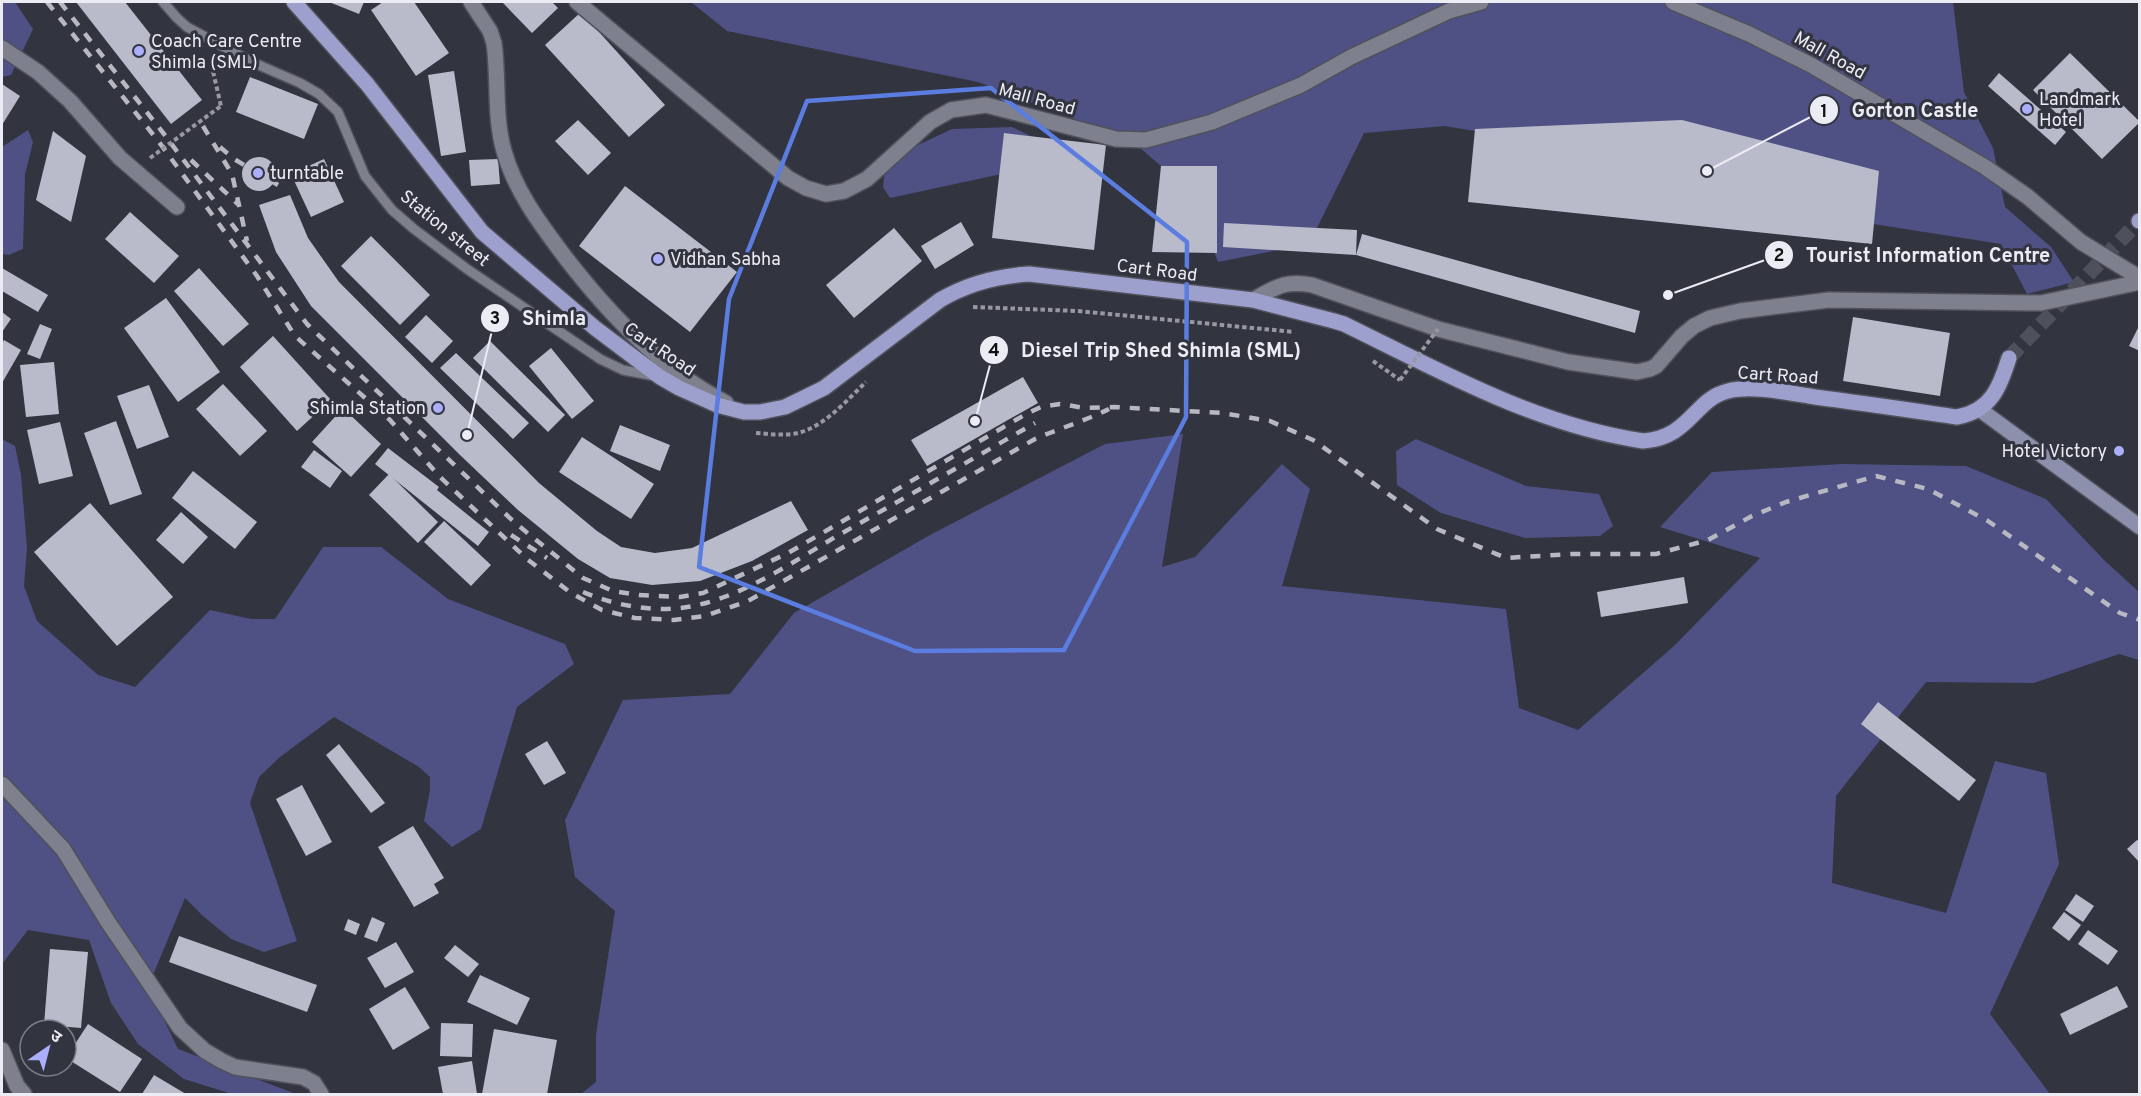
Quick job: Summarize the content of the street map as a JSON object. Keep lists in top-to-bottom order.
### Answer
{
  "streets": {
    "main road": ["Cart Road"],
    "street": ["Mall Road"],
    "lane": ["Station street"]
  },
  "crossings": [
    ["Station street", "Cart Road"]
  ],
  "places": [
    "Coach Care Centre Shimla (SML)",
    "Landmark Hotel",
    "Gorton Castle",
    "turntable",
    "Vidhan Sabha",
    "Tourist Information Centre",
    "Shimla Station",
    "Diesel Trip Shed Shimla (SML)",
    "Shimla",
    "Hotel Victory"
  ],
  "north": "top right"
}
